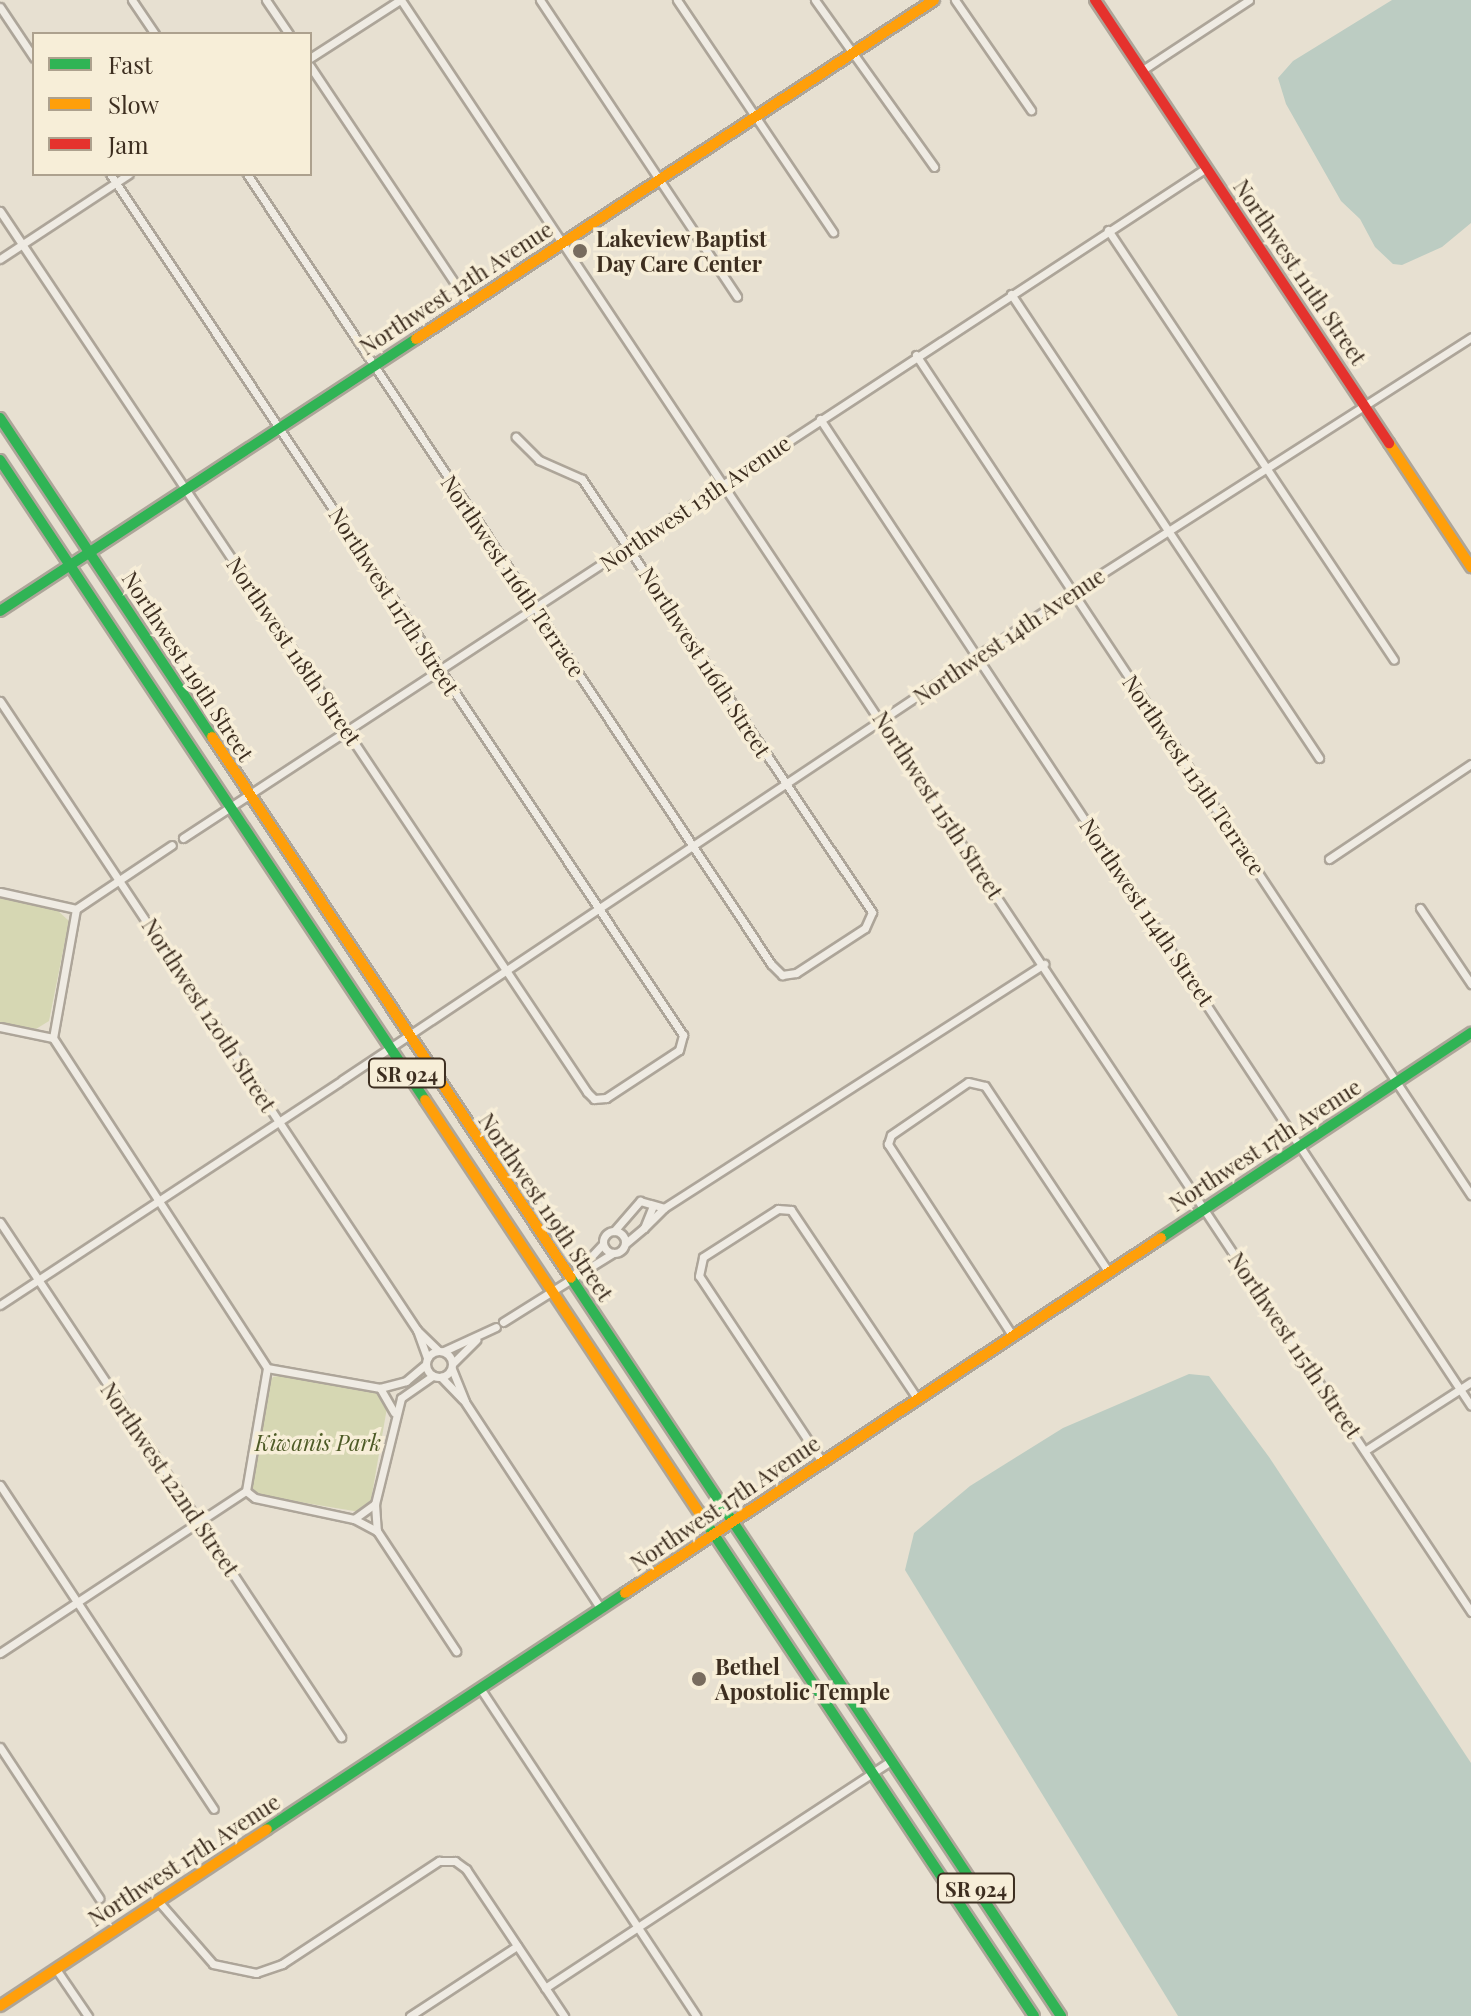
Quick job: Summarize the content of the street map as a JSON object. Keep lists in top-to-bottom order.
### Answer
{
  "streets": {
    "main road": [
      "Northwest 111th Street",
      "Northwest 12th Avenue",
      "Northwest 119th Street",
      "SR 924",
      "Northwest 17th Avenue"
    ],
    "street": [
      "Northwest 13th Avenue",
      "Northwest 116th Terrace",
      "Northwest 117th Street",
      "Northwest 14th Avenue",
      "Northwest 118th Street",
      "Northwest 116th Street",
      "Northwest 113th Terrace",
      "Northwest 115th Street",
      "Northwest 114th Street",
      "Northwest 120th Street",
      "Northwest 122nd Street"
    ]
  },
  "crossings": [
    ["Northwest 111th Street", "Northwest 13th Avenue"],
    ["Northwest 111th Street", "Northwest 14th Avenue"],
    ["Northwest 12th Avenue", "Northwest 116th Terrace"],
    ["Northwest 12th Avenue", "Northwest 117th Street"],
    ["Northwest 12th Avenue", "Northwest 118th Street"],
    ["Northwest 12th Avenue", "Northwest 119th Street"],
    ["Northwest 12th Avenue", "Northwest 115th Street"],
    ["Northwest 13th Avenue", "Northwest 116th Terrace"],
    ["Northwest 13th Avenue", "Northwest 117th Street"],
    ["Northwest 13th Avenue", "Northwest 118th Street"],
    ["Northwest 13th Avenue", "Northwest 116th Street"],
    ["Northwest 13th Avenue", "Northwest 119th Street"],
    ["Northwest 13th Avenue", "Northwest 113th Terrace"],
    ["Northwest 13th Avenue", "Northwest 115th Street"],
    ["Northwest 13th Avenue", "Northwest 114th Street"],
    ["Northwest 116th Terrace", "Northwest 14th Avenue"],
    ["Northwest 116th Terrace", "Northwest 116th Street"],
    ["Northwest 117th Street", "Northwest 14th Avenue"],
    ["Northwest 117th Street", "Northwest 118th Street"],
    ["Northwest 14th Avenue", "Northwest 118th Street"],
    ["Northwest 14th Avenue", "Northwest 116th Street"],
    ["Northwest 14th Avenue", "Northwest 119th Street"],
    ["Northwest 14th Avenue", "Northwest 113th Terrace"],
    ["Northwest 14th Avenue", "Northwest 115th Street"],
    ["Northwest 14th Avenue", "Northwest 114th Street"],
    ["Northwest 14th Avenue", "Northwest 120th Street"],
    ["Northwest 14th Avenue", "Northwest 122nd Street"],
    ["Northwest 119th Street", "Northwest 17th Avenue"],
    ["Northwest 113th Terrace", "Northwest 17th Avenue"],
    ["Northwest 115th Street", "Northwest 17th Avenue"],
    ["Northwest 114th Street", "Northwest 17th Avenue"],
    ["Northwest 120th Street", "Northwest 17th Avenue"]
  ],
  "parks": ["Kiwanis Park"],
  "places": ["Lakeview Baptist Day Care Center", "Bethel Apostolic Temple"],
  "legend": ["Fast", "Slow", "Jam"]
}
